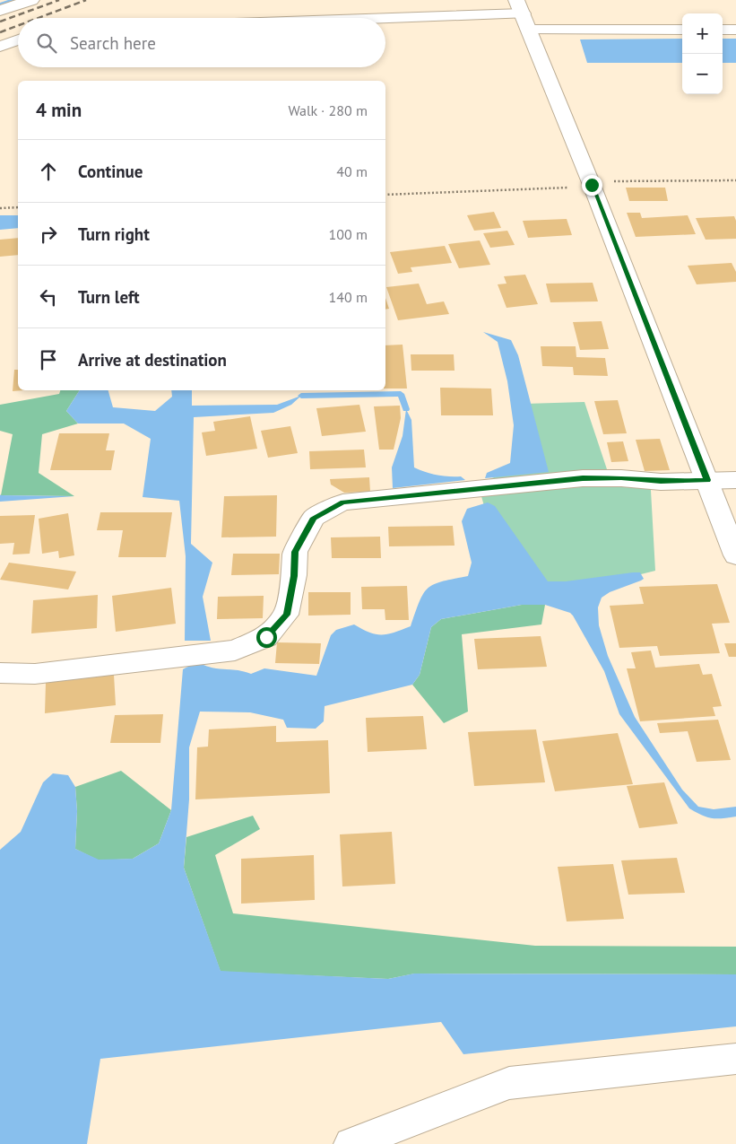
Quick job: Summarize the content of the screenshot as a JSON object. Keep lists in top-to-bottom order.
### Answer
{
  "page": {
    "map_buttons": ["+", "−"],
    "search": "Search here",
    "heading": ["4 min", "Walk · 280 m"],
    "list": [
      ["Continue", "40 m"],
      ["Turn right", "100 m"],
      ["Turn left", "140 m"],
      "Arrive at destination"
    ]
  }
}
